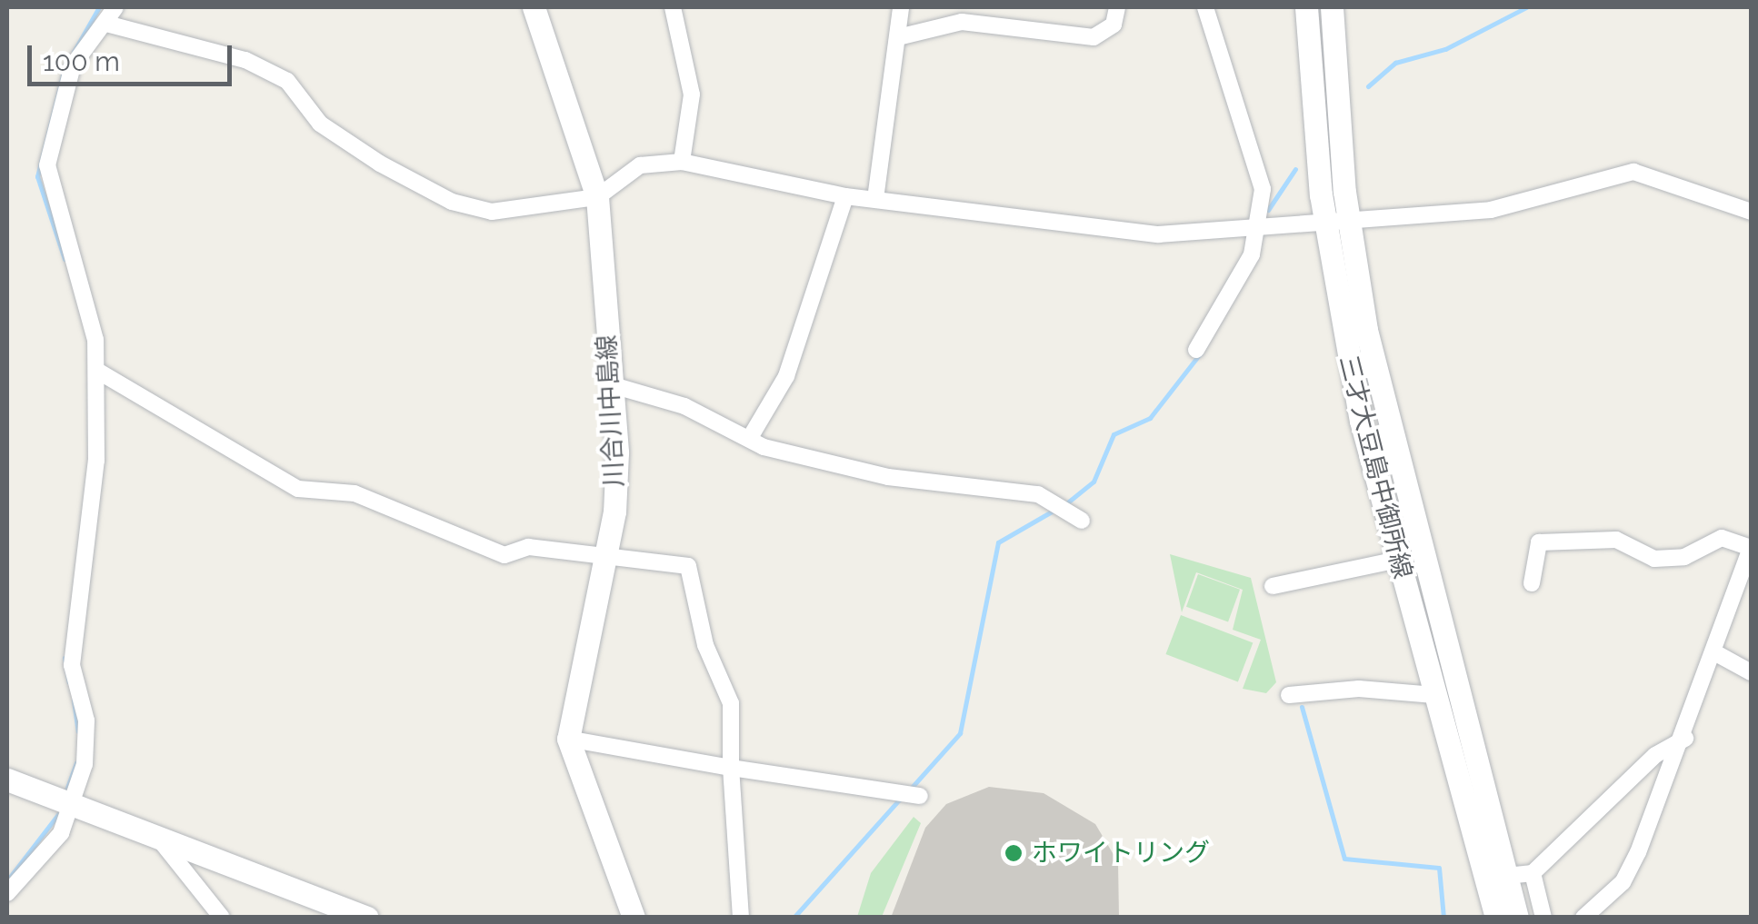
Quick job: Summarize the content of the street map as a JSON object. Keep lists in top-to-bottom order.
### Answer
{
  "streets": {
    "main road": ["川合川中島線", "三才大豆島中御所線"]
  },
  "places": ["ホワイトリング"],
  "scale_bar": "100 m"
}
